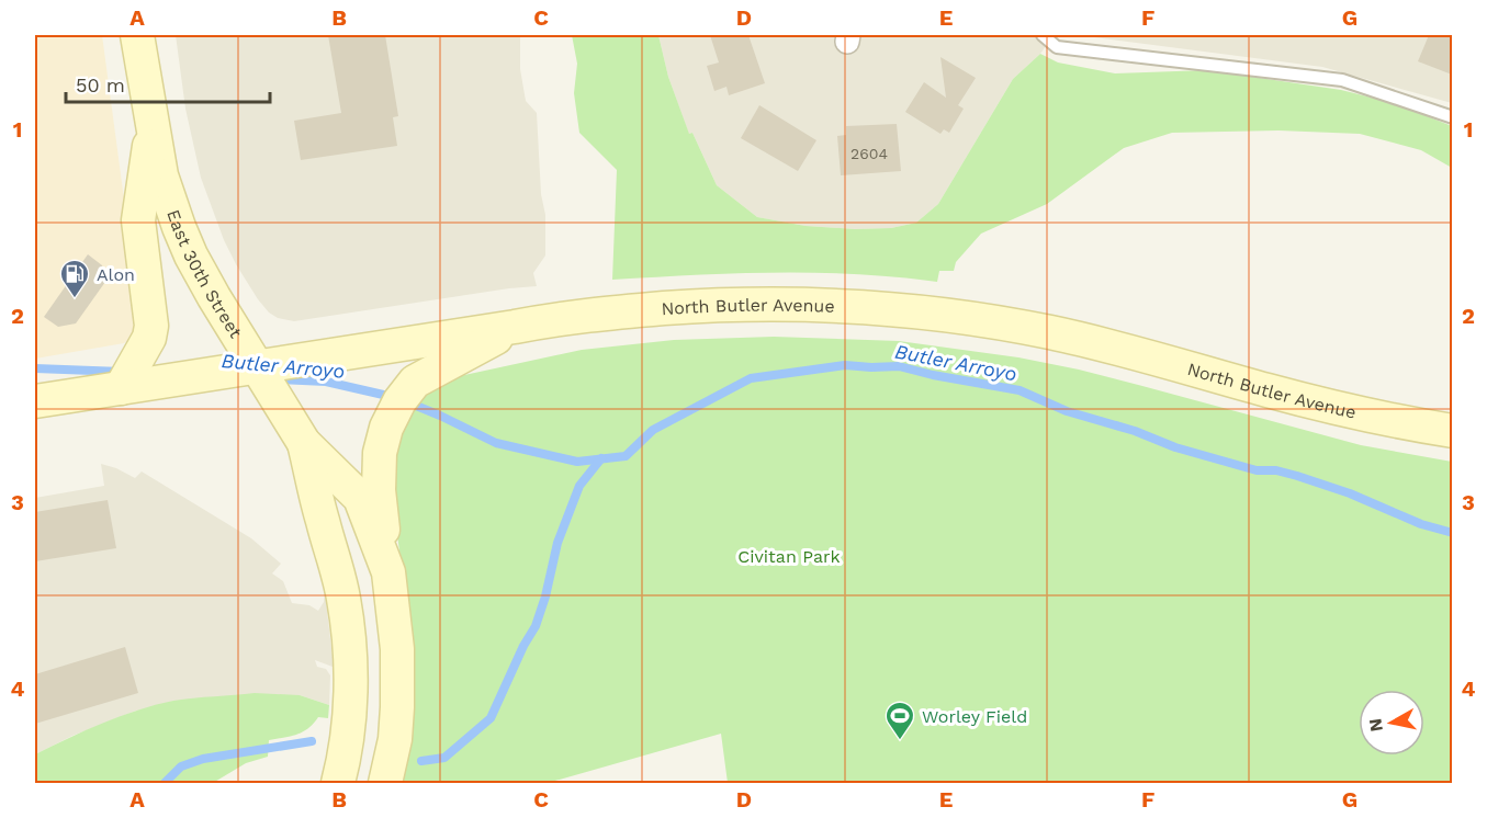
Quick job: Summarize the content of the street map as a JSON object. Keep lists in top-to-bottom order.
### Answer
{
  "streets": {
    "main road": ["East 30th Street", "North Butler Avenue"]
  },
  "crossings": [
    ["East 30th Street", "North Butler Avenue"]
  ],
  "water": ["Butler Arroyo"],
  "parks": ["Civitan Park"],
  "places": {
    "fuel station": ["Alon"],
    "sports": ["Worley Field"]
  },
  "house_numbers": ["2604"],
  "scale_bar": "50 m",
  "north": "left",
  "grid": {
    "columns": [
      "A",
      "B",
      "C",
      "D",
      "E",
      "F",
      "G"
    ],
    "rows": [
      "1",
      "2",
      "3",
      "4"
    ]
  }
}
